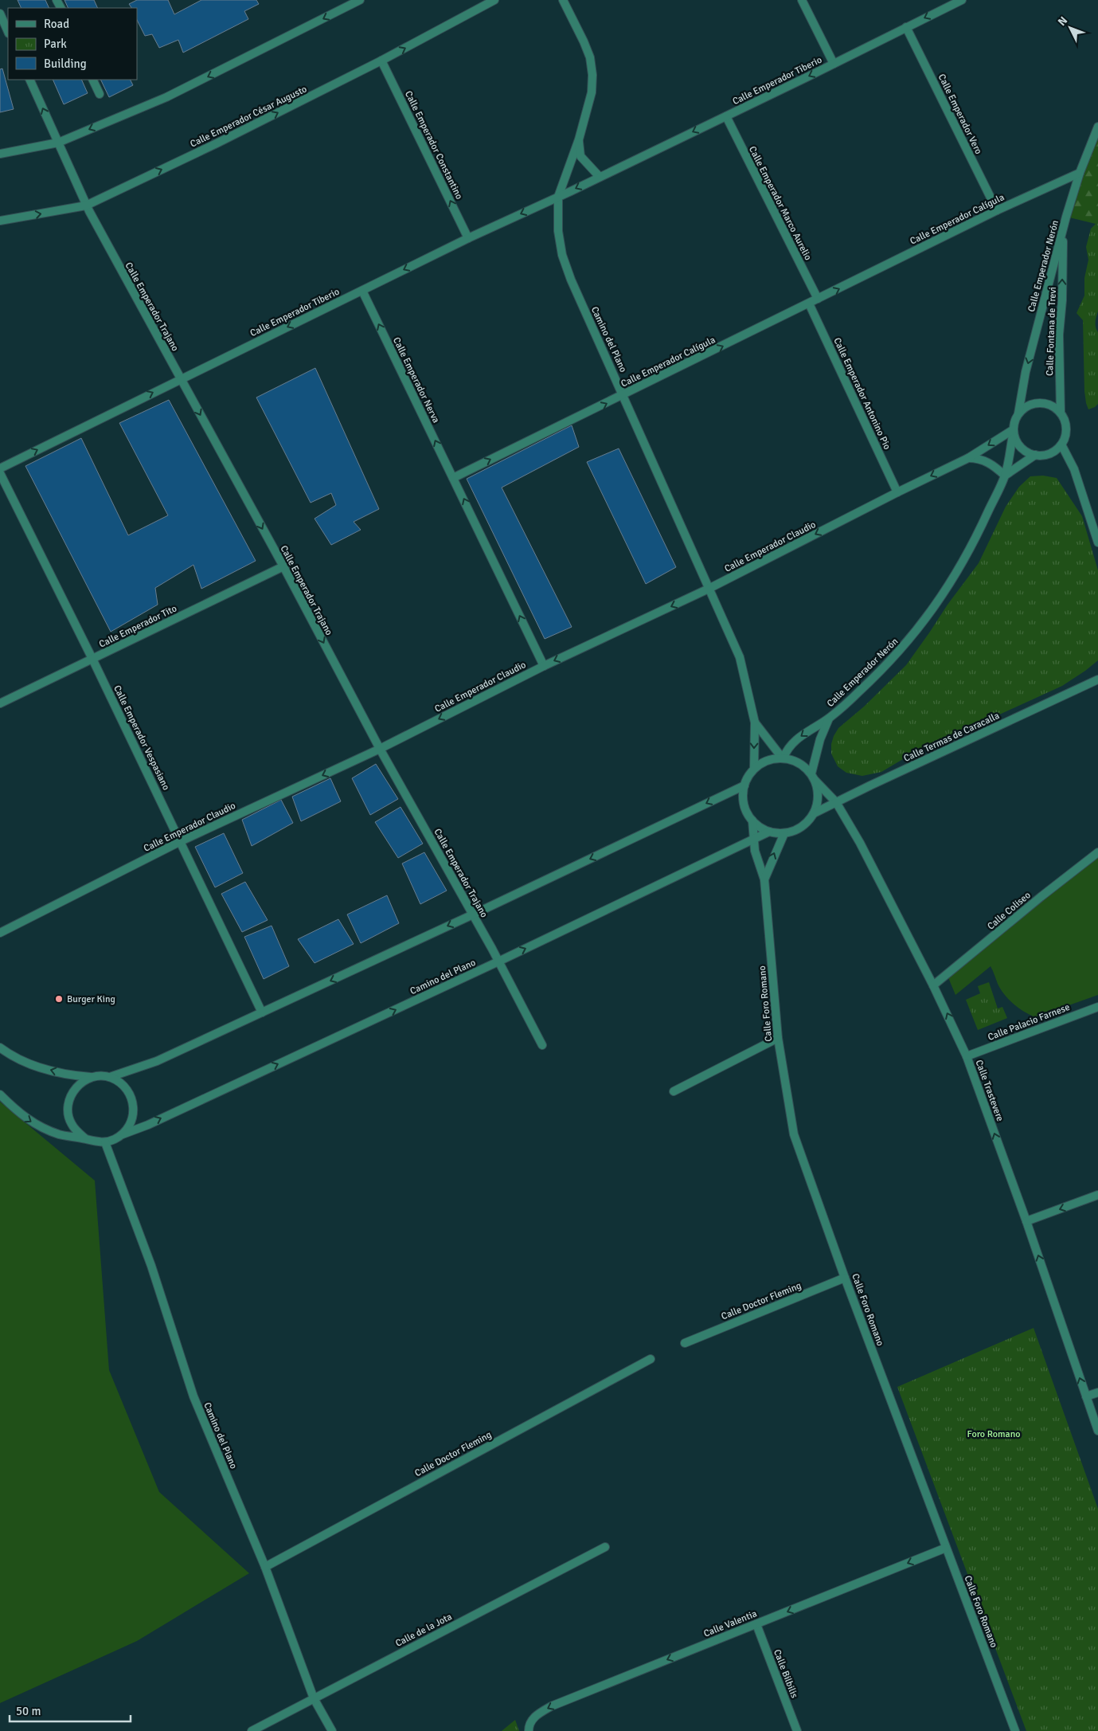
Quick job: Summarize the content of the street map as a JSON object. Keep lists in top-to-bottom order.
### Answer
{
  "streets": {
    "street": [
      "Calle Emperador Tiberio",
      "Calle Emperador Vero",
      "Calle Emperador César Augusto",
      "Calle Emperador Constantino",
      "Calle Emperador Marco Aurelio",
      "Calle Emperador Calígula",
      "Calle Emperador Nerón",
      "Calle Emperador Trajano",
      "Calle Fontana de Trevi",
      "Camino del Plano",
      "Calle Emperador Nerva",
      "Calle Emperador Antonino Pio",
      "Calle Emperador Claudio",
      "Calle Emperador Tito",
      "Calle Termas de Caracalla",
      "Calle Emperador Vespasiano",
      "Calle Coliseo",
      "Calle Foro Romano",
      "Calle Palacio Farnese",
      "Calle Trastevere",
      "Calle Doctor Fleming",
      "Calle Valentia",
      "Calle de la Jota",
      "Calle Bilbilis"
    ]
  },
  "crossings": [
    ["Calle Emperador Tiberio", "Calle Emperador Vero"],
    ["Calle Emperador Tiberio", "Calle Emperador Constantino"],
    ["Calle Emperador Tiberio", "Calle Emperador Marco Aurelio"],
    ["Calle Emperador Tiberio", "Calle Emperador Trajano"],
    ["Calle Emperador Tiberio", "Camino del Plano"],
    ["Calle Emperador Tiberio", "Calle Emperador Nerva"],
    ["Calle Emperador Vero", "Calle Emperador Calígula"],
    ["Calle Emperador César Augusto", "Calle Emperador Constantino"],
    ["Calle Emperador César Augusto", "Calle Emperador Trajano"],
    ["Calle Emperador Marco Aurelio", "Calle Emperador Calígula"],
    ["Calle Emperador Calígula", "Calle Emperador Nerón"],
    ["Calle Emperador Calígula", "Camino del Plano"],
    ["Calle Emperador Calígula", "Calle Emperador Nerva"],
    ["Calle Emperador Calígula", "Calle Emperador Antonino Pio"],
    ["Calle Emperador Nerón", "Calle Fontana de Trevi"],
    ["Calle Emperador Nerón", "Camino del Plano"],
    ["Calle Emperador Nerón", "Calle Emperador Claudio"],
    ["Calle Emperador Nerón", "Calle Termas de Caracalla"],
    ["Calle Emperador Nerón", "Calle Foro Romano"],
    ["Calle Emperador Nerón", "Calle Trastevere"],
    ["Calle Emperador Trajano", "Camino del Plano"],
    ["Calle Emperador Trajano", "Calle Emperador Claudio"],
    ["Calle Emperador Trajano", "Calle Emperador Tito"],
    ["Calle Fontana de Trevi", "Calle Emperador Claudio"],
    ["Camino del Plano", "Calle Emperador Claudio"],
    ["Camino del Plano", "Calle Termas de Caracalla"],
    ["Camino del Plano", "Calle Foro Romano"],
    ["Camino del Plano", "Calle Trastevere"],
    ["Camino del Plano", "Calle Doctor Fleming"],
    ["Camino del Plano", "Calle de la Jota"],
    ["Calle Emperador Antonino Pio", "Calle Emperador Claudio"],
    ["Calle Emperador Claudio", "Calle Emperador Vespasiano"],
    ["Calle Emperador Tito", "Calle Emperador Vespasiano"],
    ["Calle Termas de Caracalla", "Calle Foro Romano"],
    ["Calle Termas de Caracalla", "Calle Trastevere"],
    ["Calle Coliseo", "Calle Trastevere"],
    ["Calle Foro Romano", "Calle Trastevere"],
    ["Calle Foro Romano", "Calle Doctor Fleming"],
    ["Calle Foro Romano", "Calle Valentia"],
    ["Calle Palacio Farnese", "Calle Trastevere"],
    ["Calle Valentia", "Calle Bilbilis"]
  ],
  "one_way": [
    "Calle Emperador Constantino",
    "Calle Emperador Calígula",
    "Calle Fontana de Trevi",
    "Calle Emperador Nerva",
    "Calle Emperador Claudio",
    "Calle Trastevere",
    "Calle Valentia"
  ],
  "parks": ["Foro Romano"],
  "places": ["Burger King"],
  "legend": ["Road", "Park", "Building"],
  "scale_bar": "50 m",
  "north": "top left"
}
